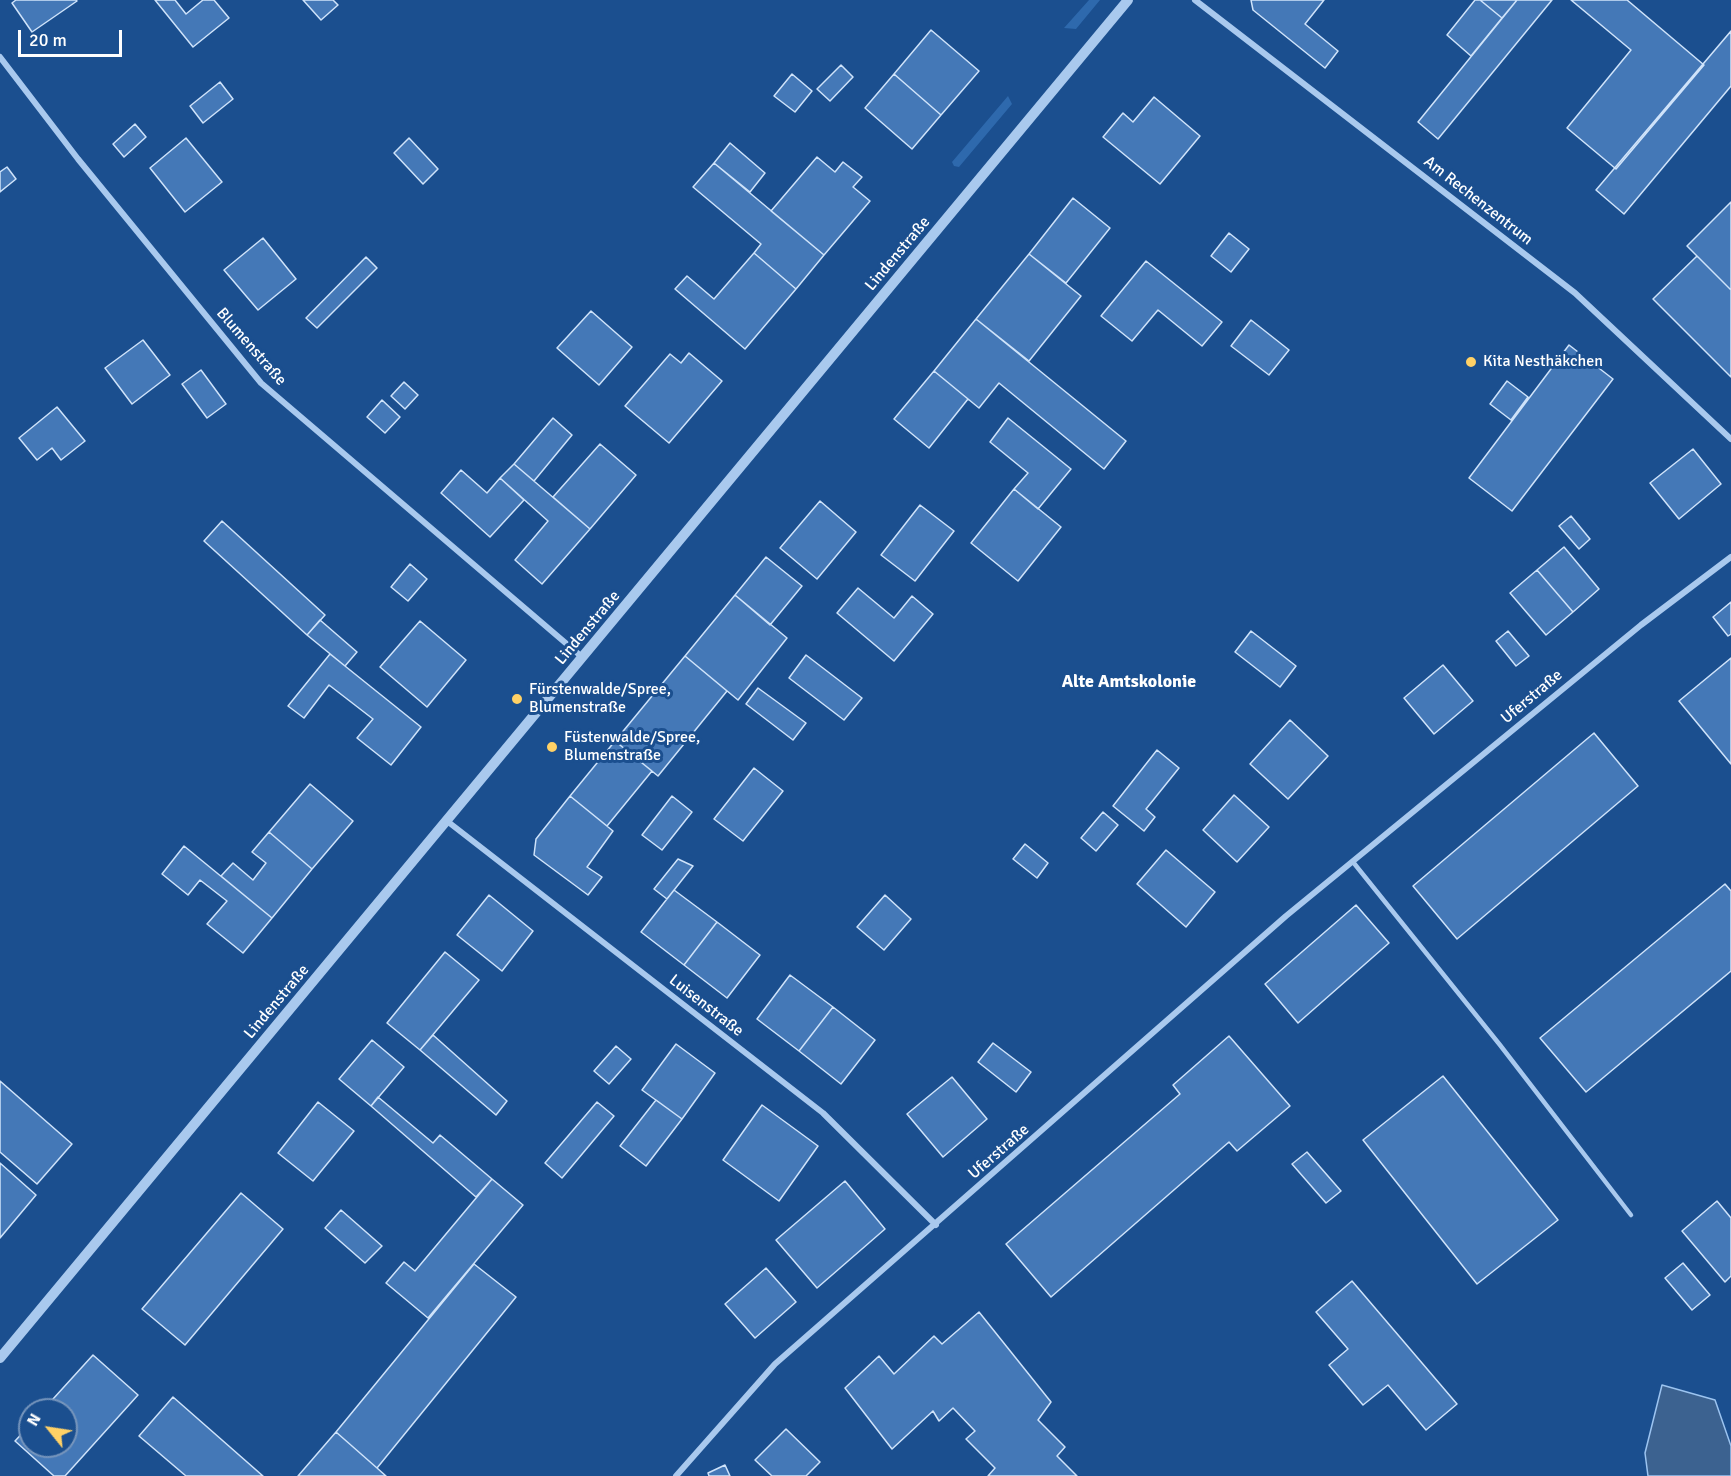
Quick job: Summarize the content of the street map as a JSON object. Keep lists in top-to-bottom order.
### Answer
{
  "streets": {
    "street": [
      "Am Rechenzentrum",
      "Lindenstraße",
      "Blumenstraße",
      "Uferstraße",
      "Luisenstraße"
    ]
  },
  "crossings": [
    ["Lindenstraße", "Blumenstraße"],
    ["Lindenstraße", "Luisenstraße"],
    ["Uferstraße", "Luisenstraße"]
  ],
  "districts": ["Alte Amtskolonie"],
  "places": ["Kita Nesthäkchen", "Fürstenwalde/Spree, Blumenstraße", "Füstenwalde/Spree, Blumenstraße"],
  "scale_bar": "20 m",
  "north": "top left"
}
